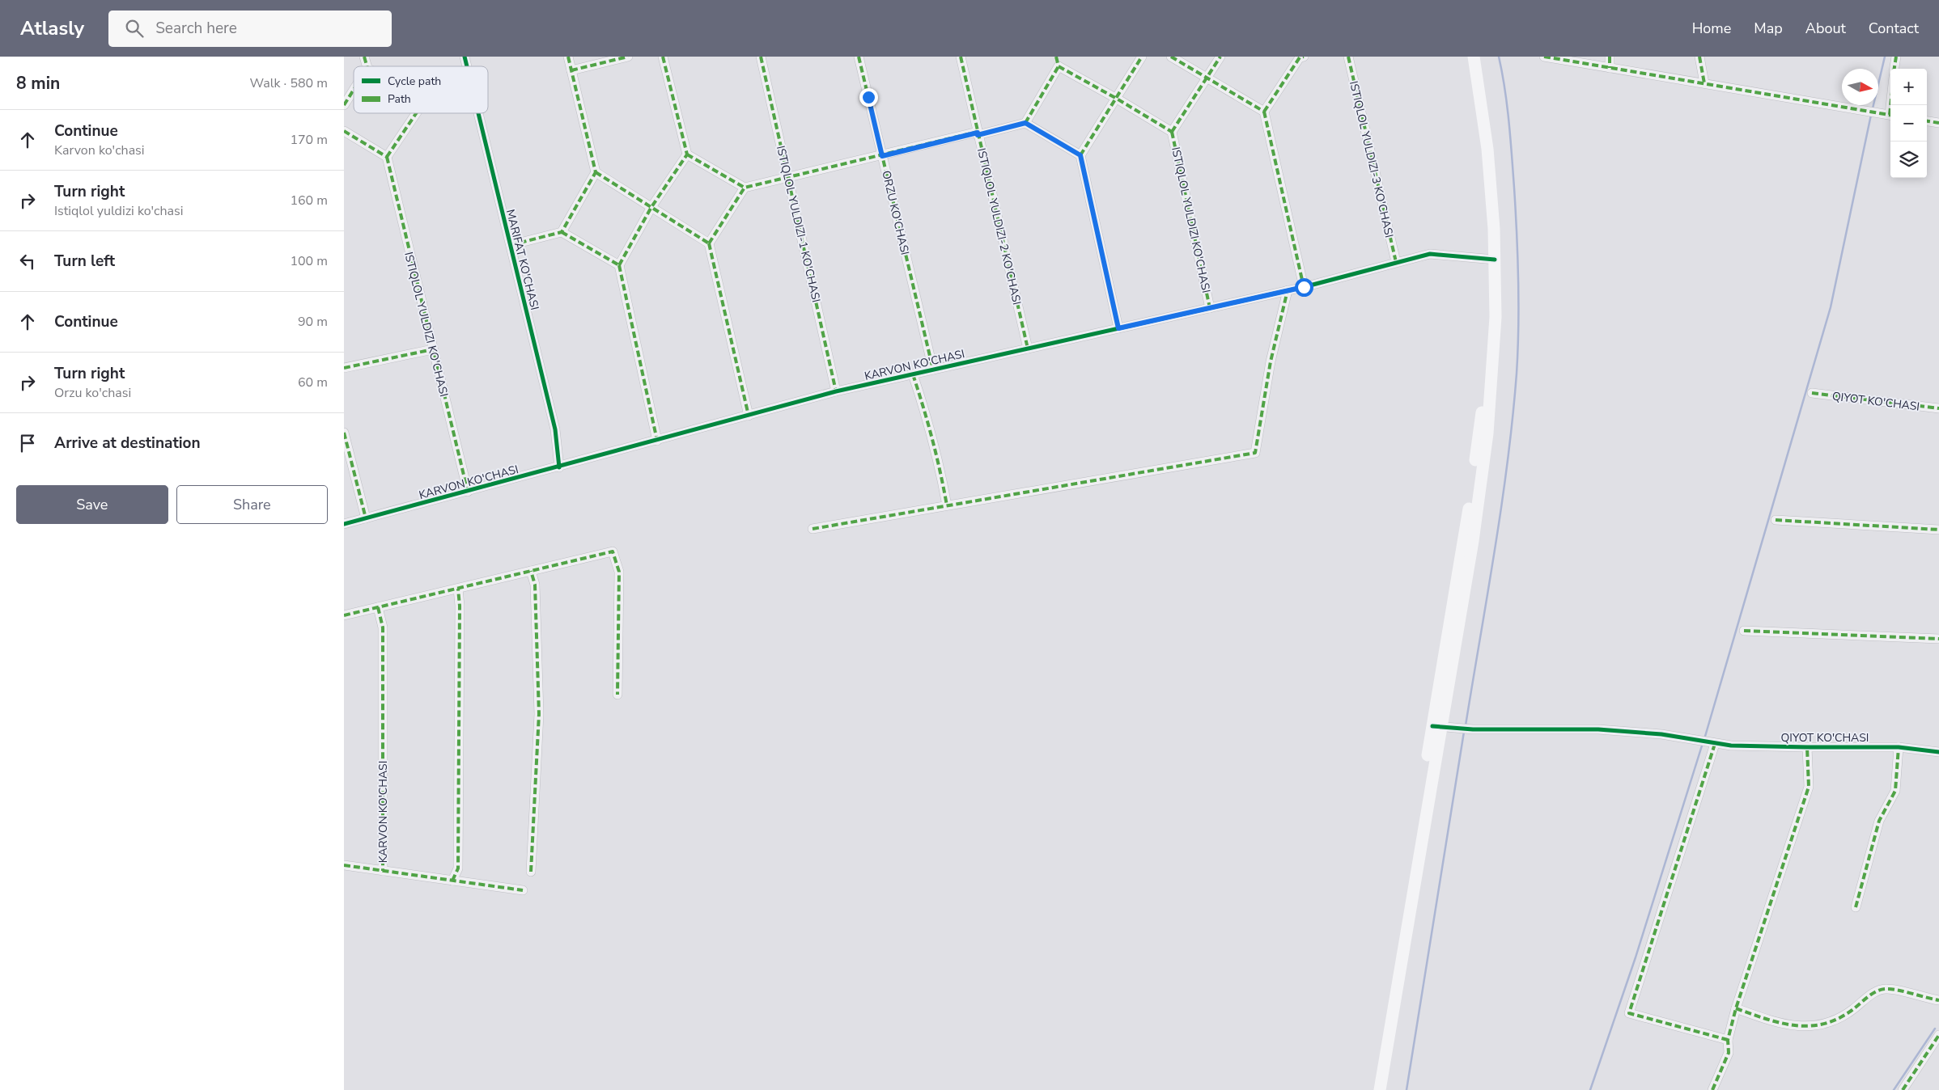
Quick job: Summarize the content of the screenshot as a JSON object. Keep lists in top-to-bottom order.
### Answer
{
  "streets": {
    "street": [
      "ISTIQLOL YULDIZI-3 KO'CHASI",
      "ORZU KO'CHASI",
      "ISTIQLOL YULDIZI KO'CHASI",
      "ISTIQLOL YULDIZI-1 KO'CHASI",
      "ISTIQLOL YULDIZI-2 KO'CHASI",
      "MARIFAT KO'CHASI",
      "KARVON KO'CHASI",
      "QIYOT KO'CHASI"
    ]
  },
  "crossings": [
    ["ISTIQLOL YULDIZI-3 KO'CHASI", "KARVON KO'CHASI"],
    ["ORZU KO'CHASI", "KARVON KO'CHASI"],
    ["ISTIQLOL YULDIZI KO'CHASI", "KARVON KO'CHASI"],
    ["ISTIQLOL YULDIZI-1 KO'CHASI", "KARVON KO'CHASI"],
    ["ISTIQLOL YULDIZI-2 KO'CHASI", "KARVON KO'CHASI"],
    ["MARIFAT KO'CHASI", "KARVON KO'CHASI"]
  ],
  "legend": ["Cycle path", "Path"],
  "north": "right",
  "page": {
    "header": "Atlasly",
    "search": "Search here",
    "nav": [
      "Home",
      "Map",
      "About",
      "Contact"
    ],
    "heading": ["8 min", "Walk · 580 m"],
    "map_buttons": ["+", "−"],
    "list": [
      ["Continue", "Karvon ko'chasi", "170 m"],
      ["Turn right", "Istiqlol yuldizi ko'chasi", "160 m"],
      ["Turn left", "100 m"],
      ["Continue", "90 m"],
      ["Turn right", "Orzu ko'chasi", "60 m"],
      "Arrive at destination"
    ],
    "buttons": ["Save", "Share"]
  }
}
